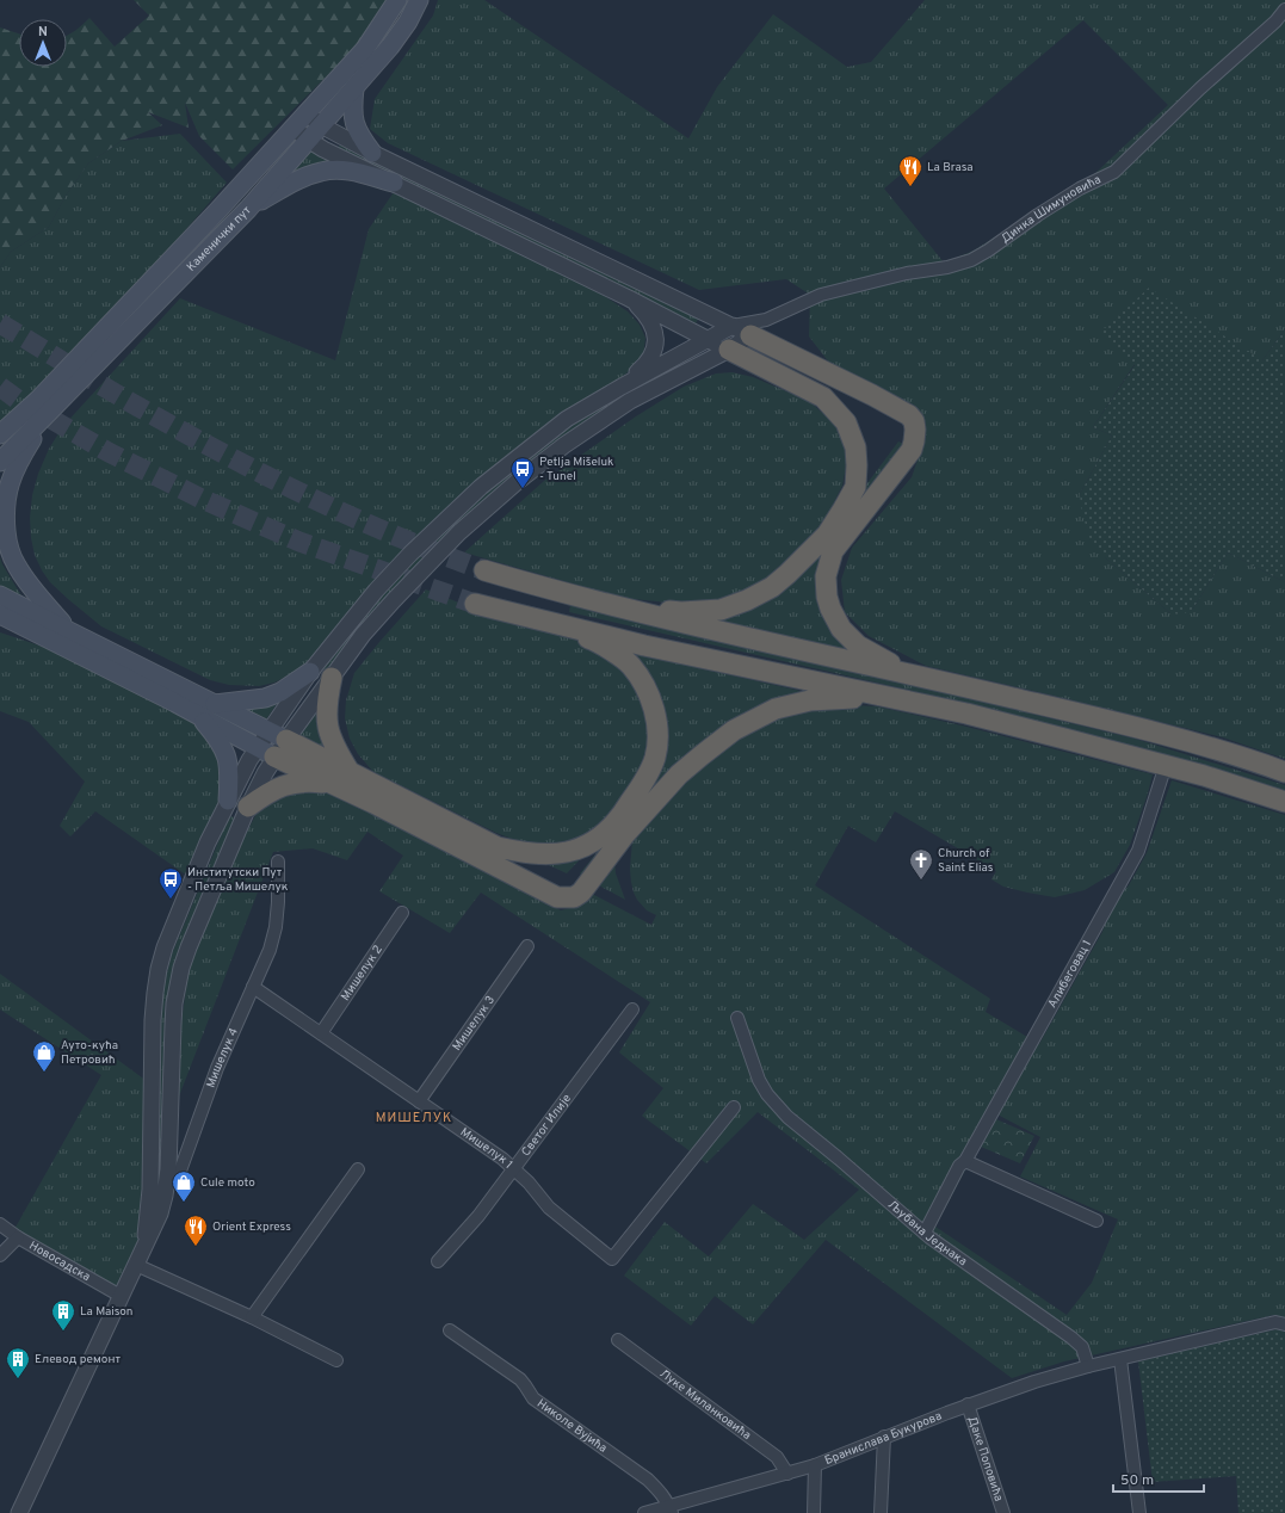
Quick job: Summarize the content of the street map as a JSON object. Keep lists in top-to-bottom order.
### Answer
{
  "streets": {
    "main road": ["Каменички пут"],
    "street": [
      "Динка Шимуновића",
      "Мишелук 2",
      "Алибеговац 1",
      "Мишелук 3",
      "Мишелук 4",
      "Светог Илије",
      "Мишелук 1",
      "Љубана Једнака",
      "Новосадска",
      "Луке Миланковића",
      "Николе Вујића",
      "Бранислава Букурова",
      "Даке Поповића"
    ]
  },
  "crossings": [
    ["Мишелук 2", "Мишелук 1"],
    ["Алибеговац 1", "Љубана Једнака"],
    ["Мишелук 3", "Мишелук 1"],
    ["Мишелук 4", "Мишелук 1"],
    ["Светог Илије", "Мишелук 1"],
    ["Љубана Једнака", "Бранислава Букурова"],
    ["Луке Миланковића", "Бранислава Букурова"],
    ["Николе Вујића", "Бранислава Букурова"],
    ["Бранислава Букурова", "Даке Поповића"]
  ],
  "districts": ["МИШЕЛУК"],
  "places": {
    "restaurant": ["La Brasa", "Orient Express"],
    "bus stop": ["Petlja Mišeluk - Tunel", "Институтски Пут - Петља Мишелук"],
    "church": ["Church of Saint Elias"],
    "shop": ["Ауто-кућа Петровић", "Cule moto"],
    "building": ["La Maison", "Елевод ремонт"]
  },
  "scale_bar": "50 m",
  "north": "top"
}
